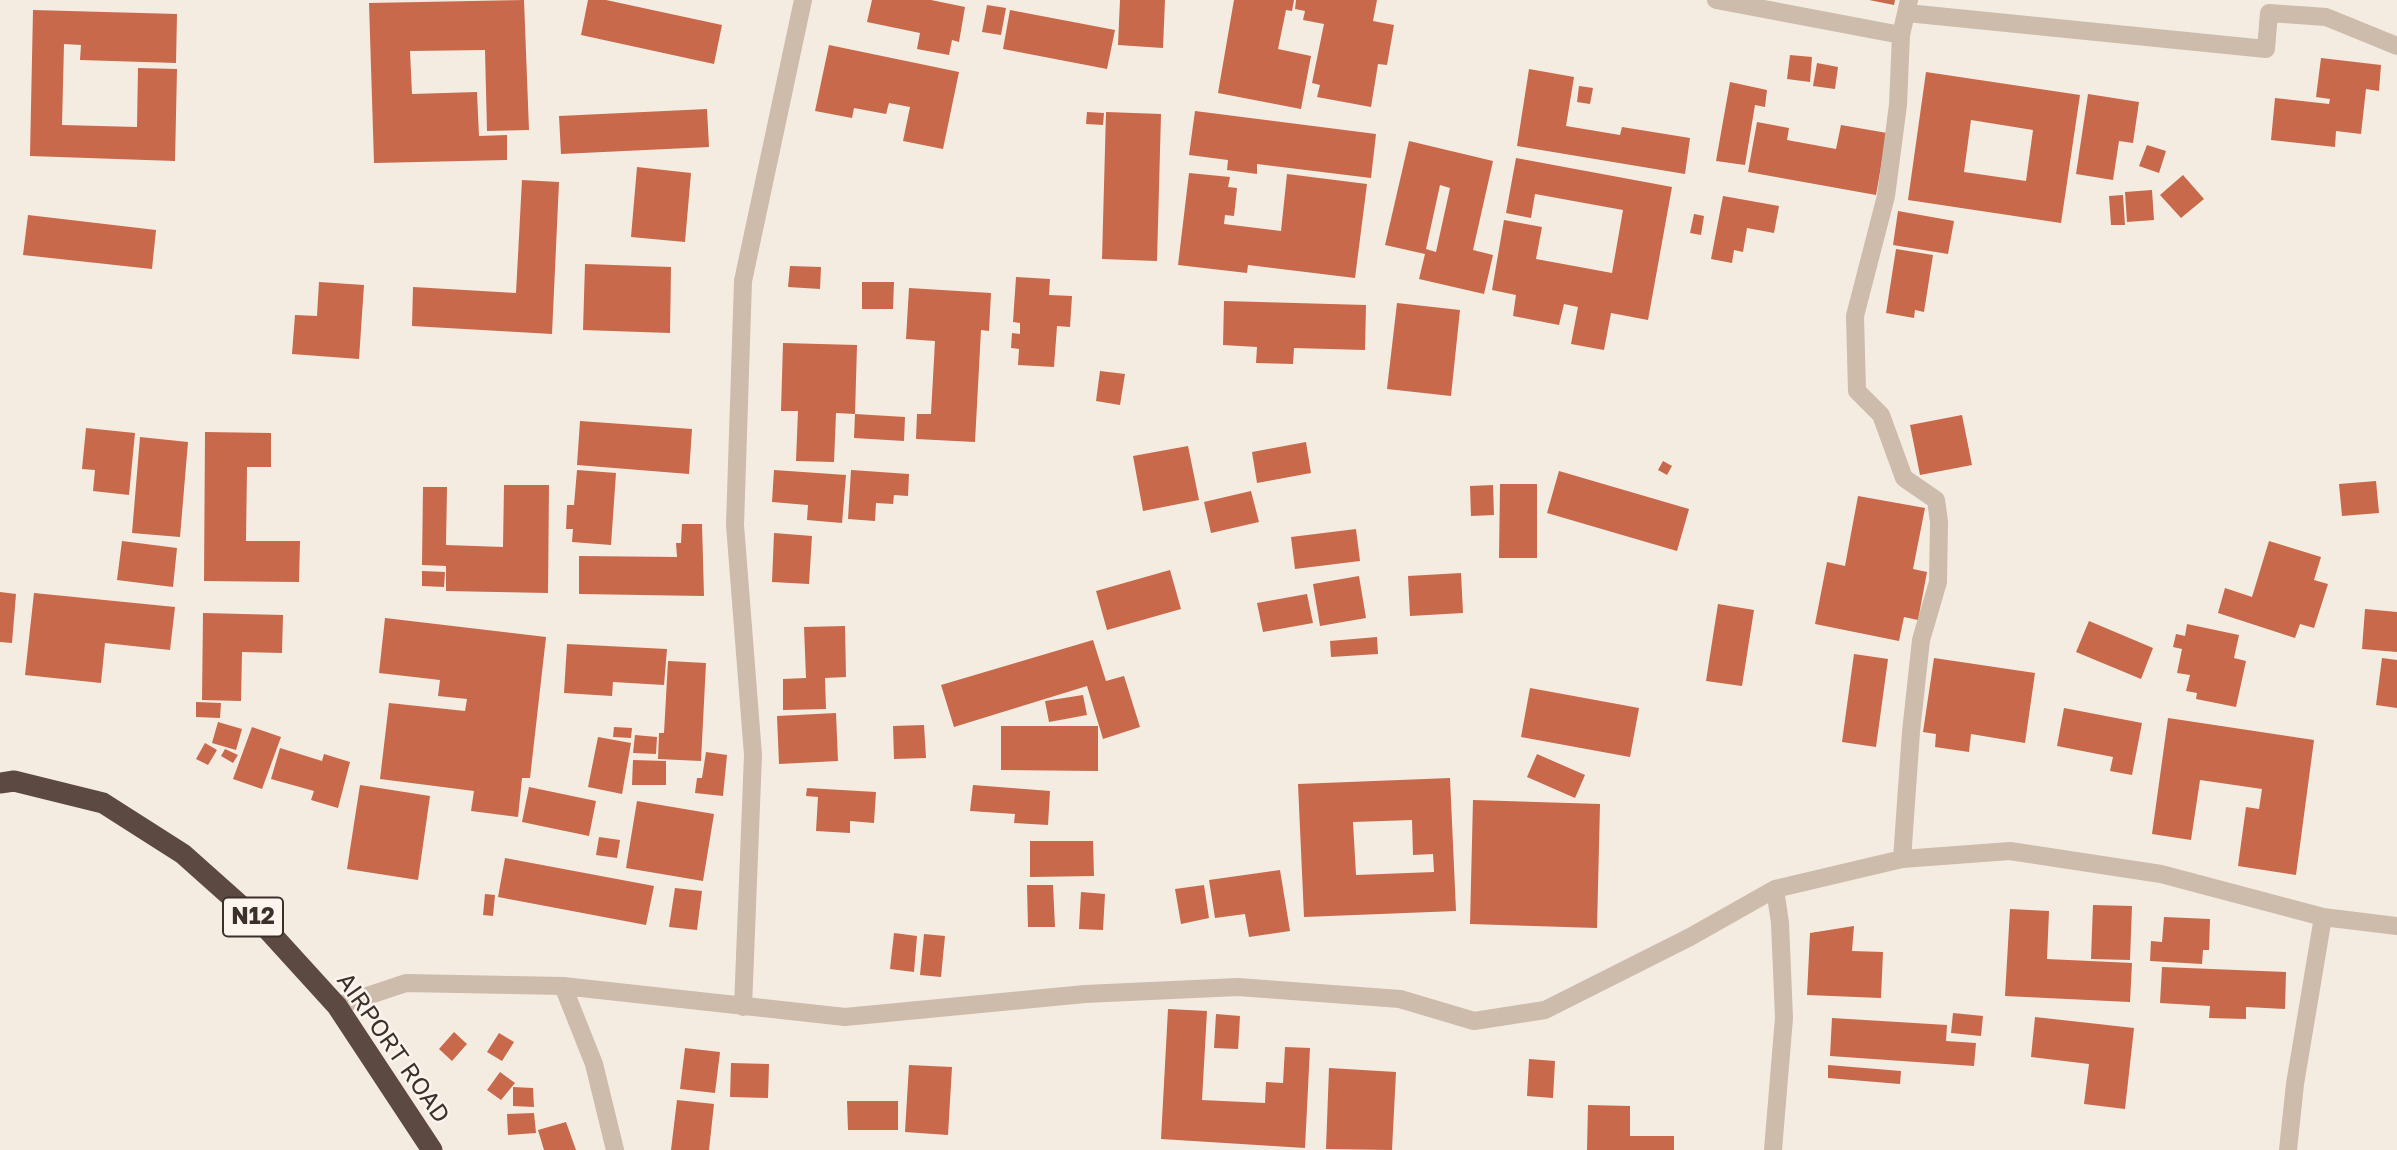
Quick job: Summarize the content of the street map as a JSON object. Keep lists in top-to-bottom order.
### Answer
{
  "streets": {
    "highway": ["N12", "AIRPORT ROAD"]
  }
}
